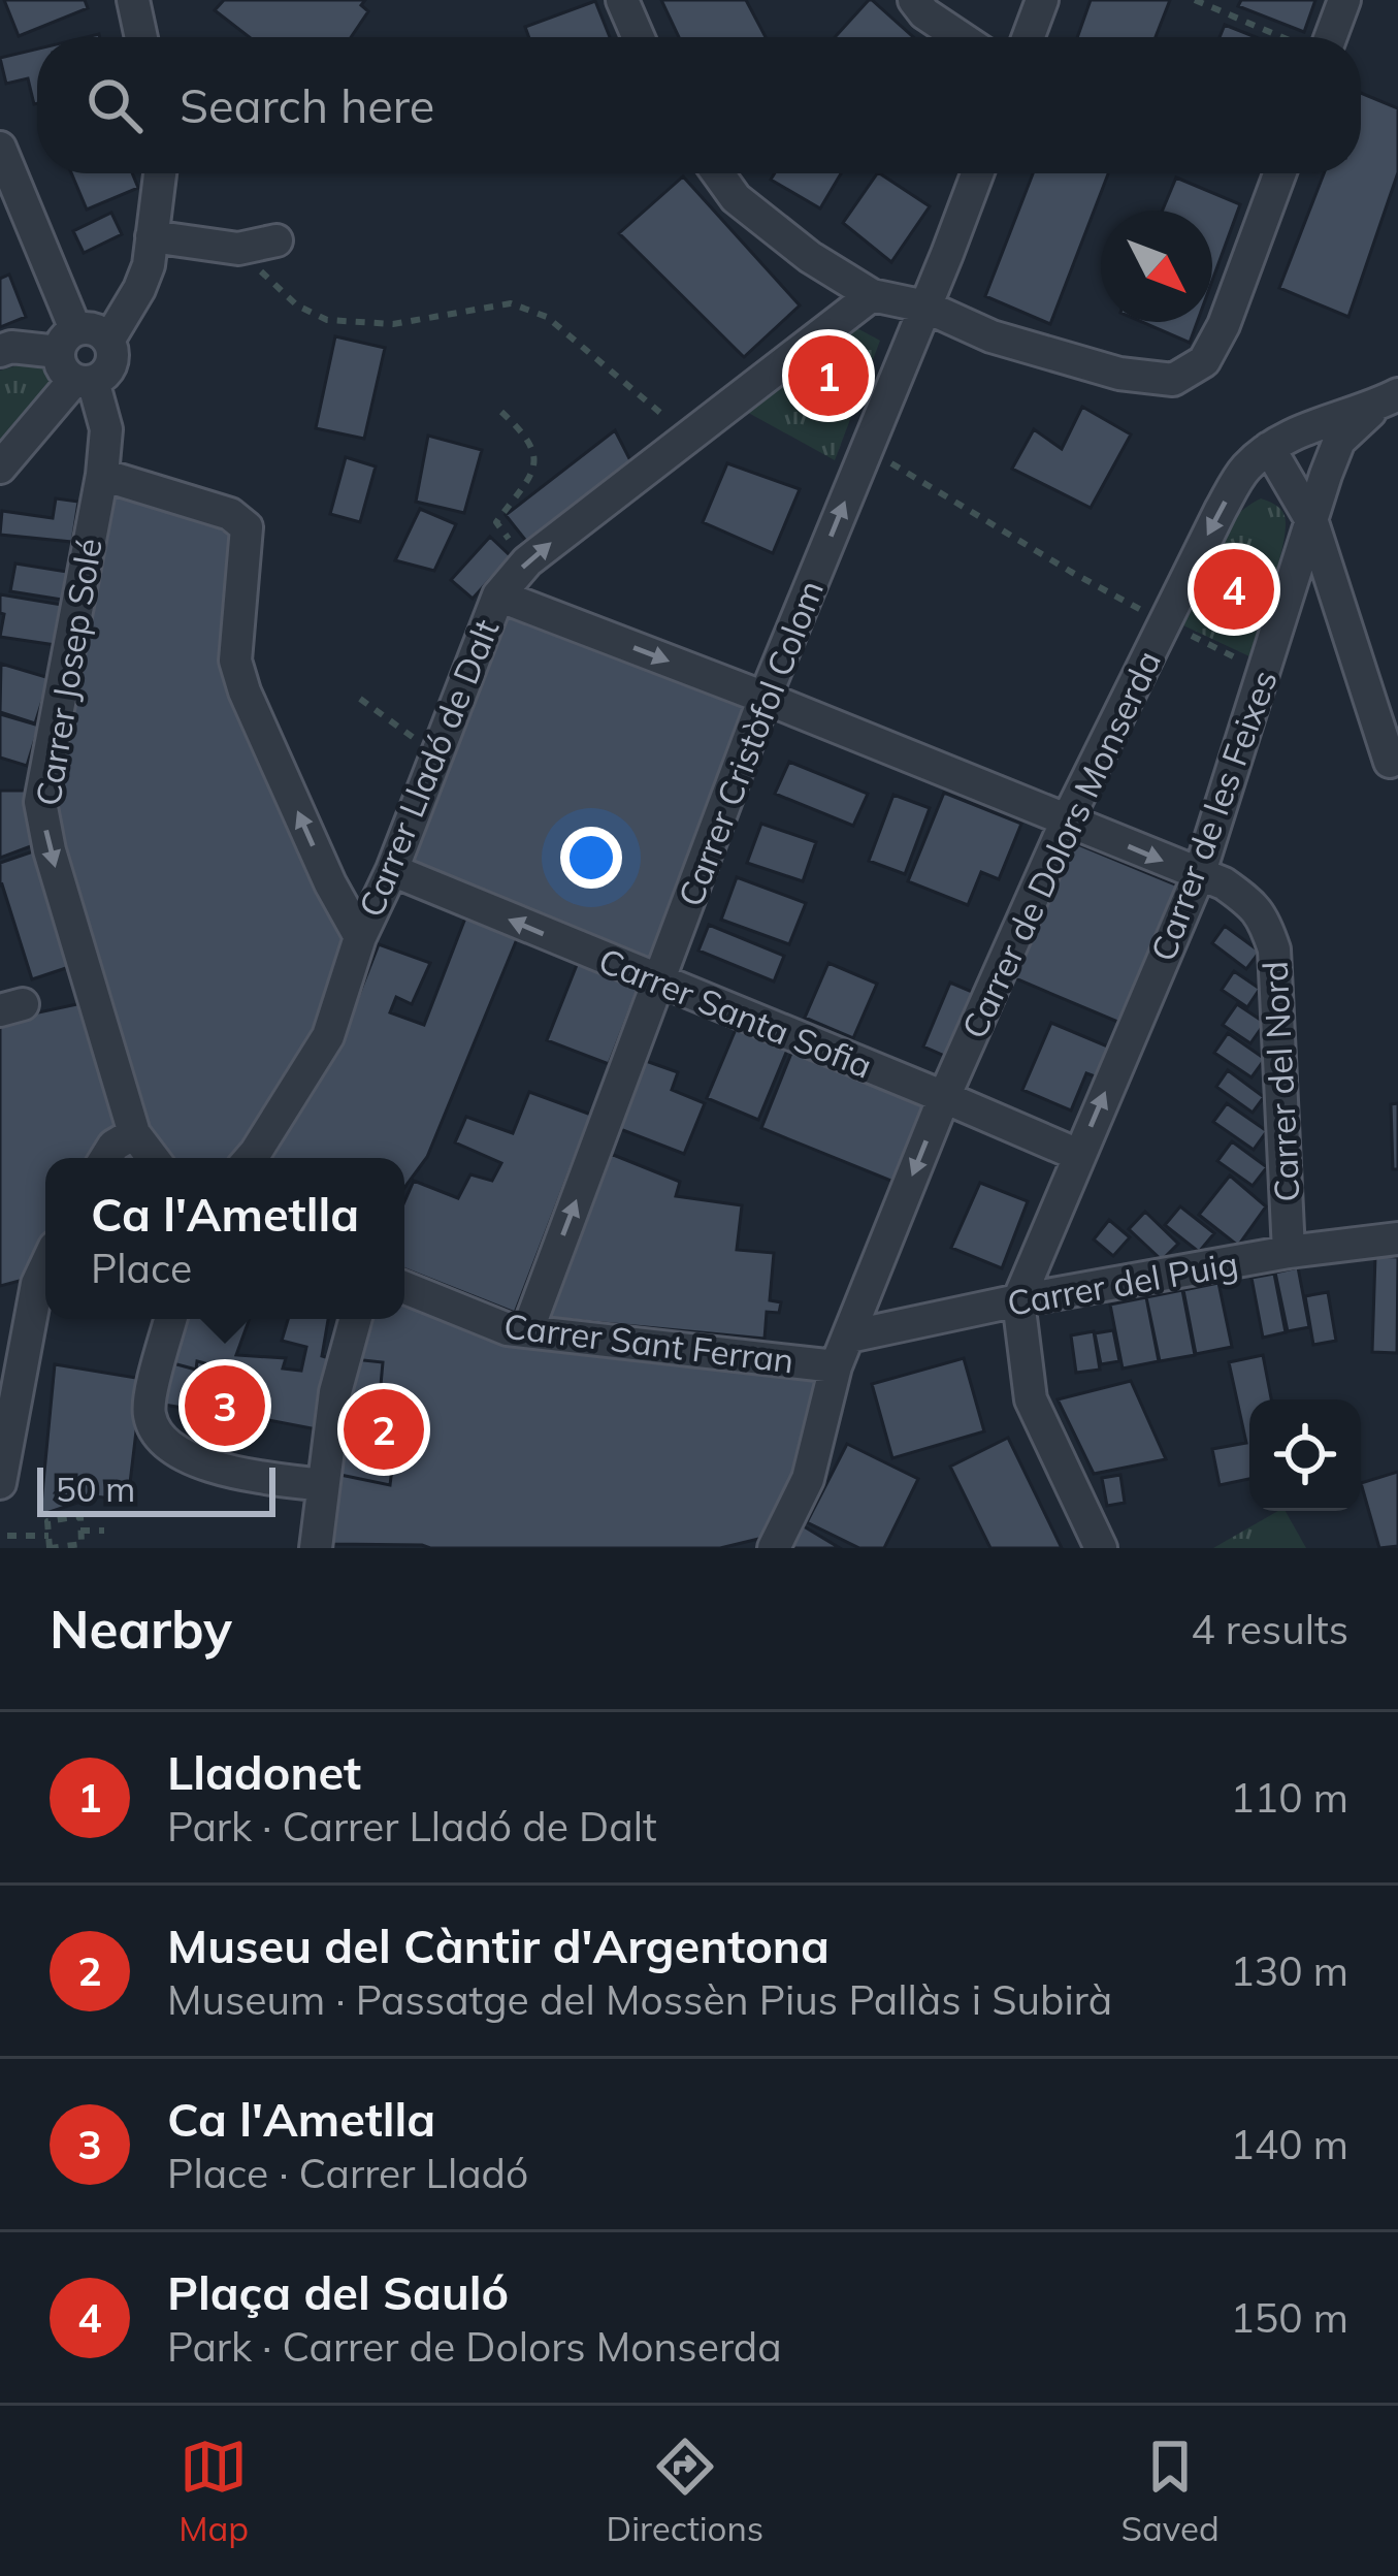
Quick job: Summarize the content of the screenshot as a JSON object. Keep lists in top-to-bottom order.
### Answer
{
  "streets": {
    "street": [
      "Carrer Josep Solé",
      "Carrer Cristòfol Colom",
      "Carrer Lladó de Dalt",
      "Carrer de les Feixes",
      "Carrer de Dolors Monserda",
      "Carrer Santa Sofia",
      "Carrer del Nord",
      "Carrer del Puig",
      "Carrer Sant Ferran"
    ]
  },
  "crossings": [
    ["Carrer Cristòfol Colom", "Carrer Santa Sofia"],
    ["Carrer Cristòfol Colom", "Carrer del Nord"],
    ["Carrer Cristòfol Colom", "Carrer Sant Ferran"],
    ["Carrer Lladó de Dalt", "Carrer Santa Sofia"],
    ["Carrer Lladó de Dalt", "Carrer del Nord"],
    ["Carrer de les Feixes", "Carrer de Dolors Monserda"],
    ["Carrer de les Feixes", "Carrer Santa Sofia"],
    ["Carrer de les Feixes", "Carrer del Nord"],
    ["Carrer de les Feixes", "Carrer del Puig"],
    ["Carrer de Dolors Monserda", "Carrer Santa Sofia"],
    ["Carrer de Dolors Monserda", "Carrer del Nord"],
    ["Carrer de Dolors Monserda", "Carrer del Puig"],
    ["Carrer de Dolors Monserda", "Carrer Sant Ferran"],
    ["Carrer del Nord", "Carrer del Puig"],
    ["Carrer del Puig", "Carrer Sant Ferran"]
  ],
  "one_way": [
    "Carrer Josep Solé",
    "Carrer Cristòfol Colom",
    "Carrer de Dolors Monserda",
    "Carrer Santa Sofia",
    "Carrer del Nord"
  ],
  "scale_bar": "50 m",
  "north": "bottom right",
  "page": {
    "search": "Search here",
    "pins": [
      "1",
      "4",
      "3",
      "2"
    ],
    "popup": ["Ca l'Ametlla", "Place"],
    "scale": "50 m",
    "heading": ["Nearby", "4 results"],
    "list": [
      {
        "mark": "1",
        "name": "Lladonet",
        "note": "Park · Carrer Lladó de Dalt",
        "value": "110 m"
      },
      {
        "mark": "2",
        "name": "Museu del Càntir d'Argentona",
        "note": "Museum · Passatge del Mossèn Pius Pallàs i Subirà",
        "value": "130 m"
      },
      {
        "mark": "3",
        "name": "Ca l'Ametlla",
        "note": "Place · Carrer Lladó",
        "value": "140 m"
      },
      {
        "mark": "4",
        "name": "Plaça del Sauló",
        "note": "Park · Carrer de Dolors Monserda",
        "value": "150 m"
      }
    ],
    "nav": ["Map", "Directions", "Saved"]
  }
}
